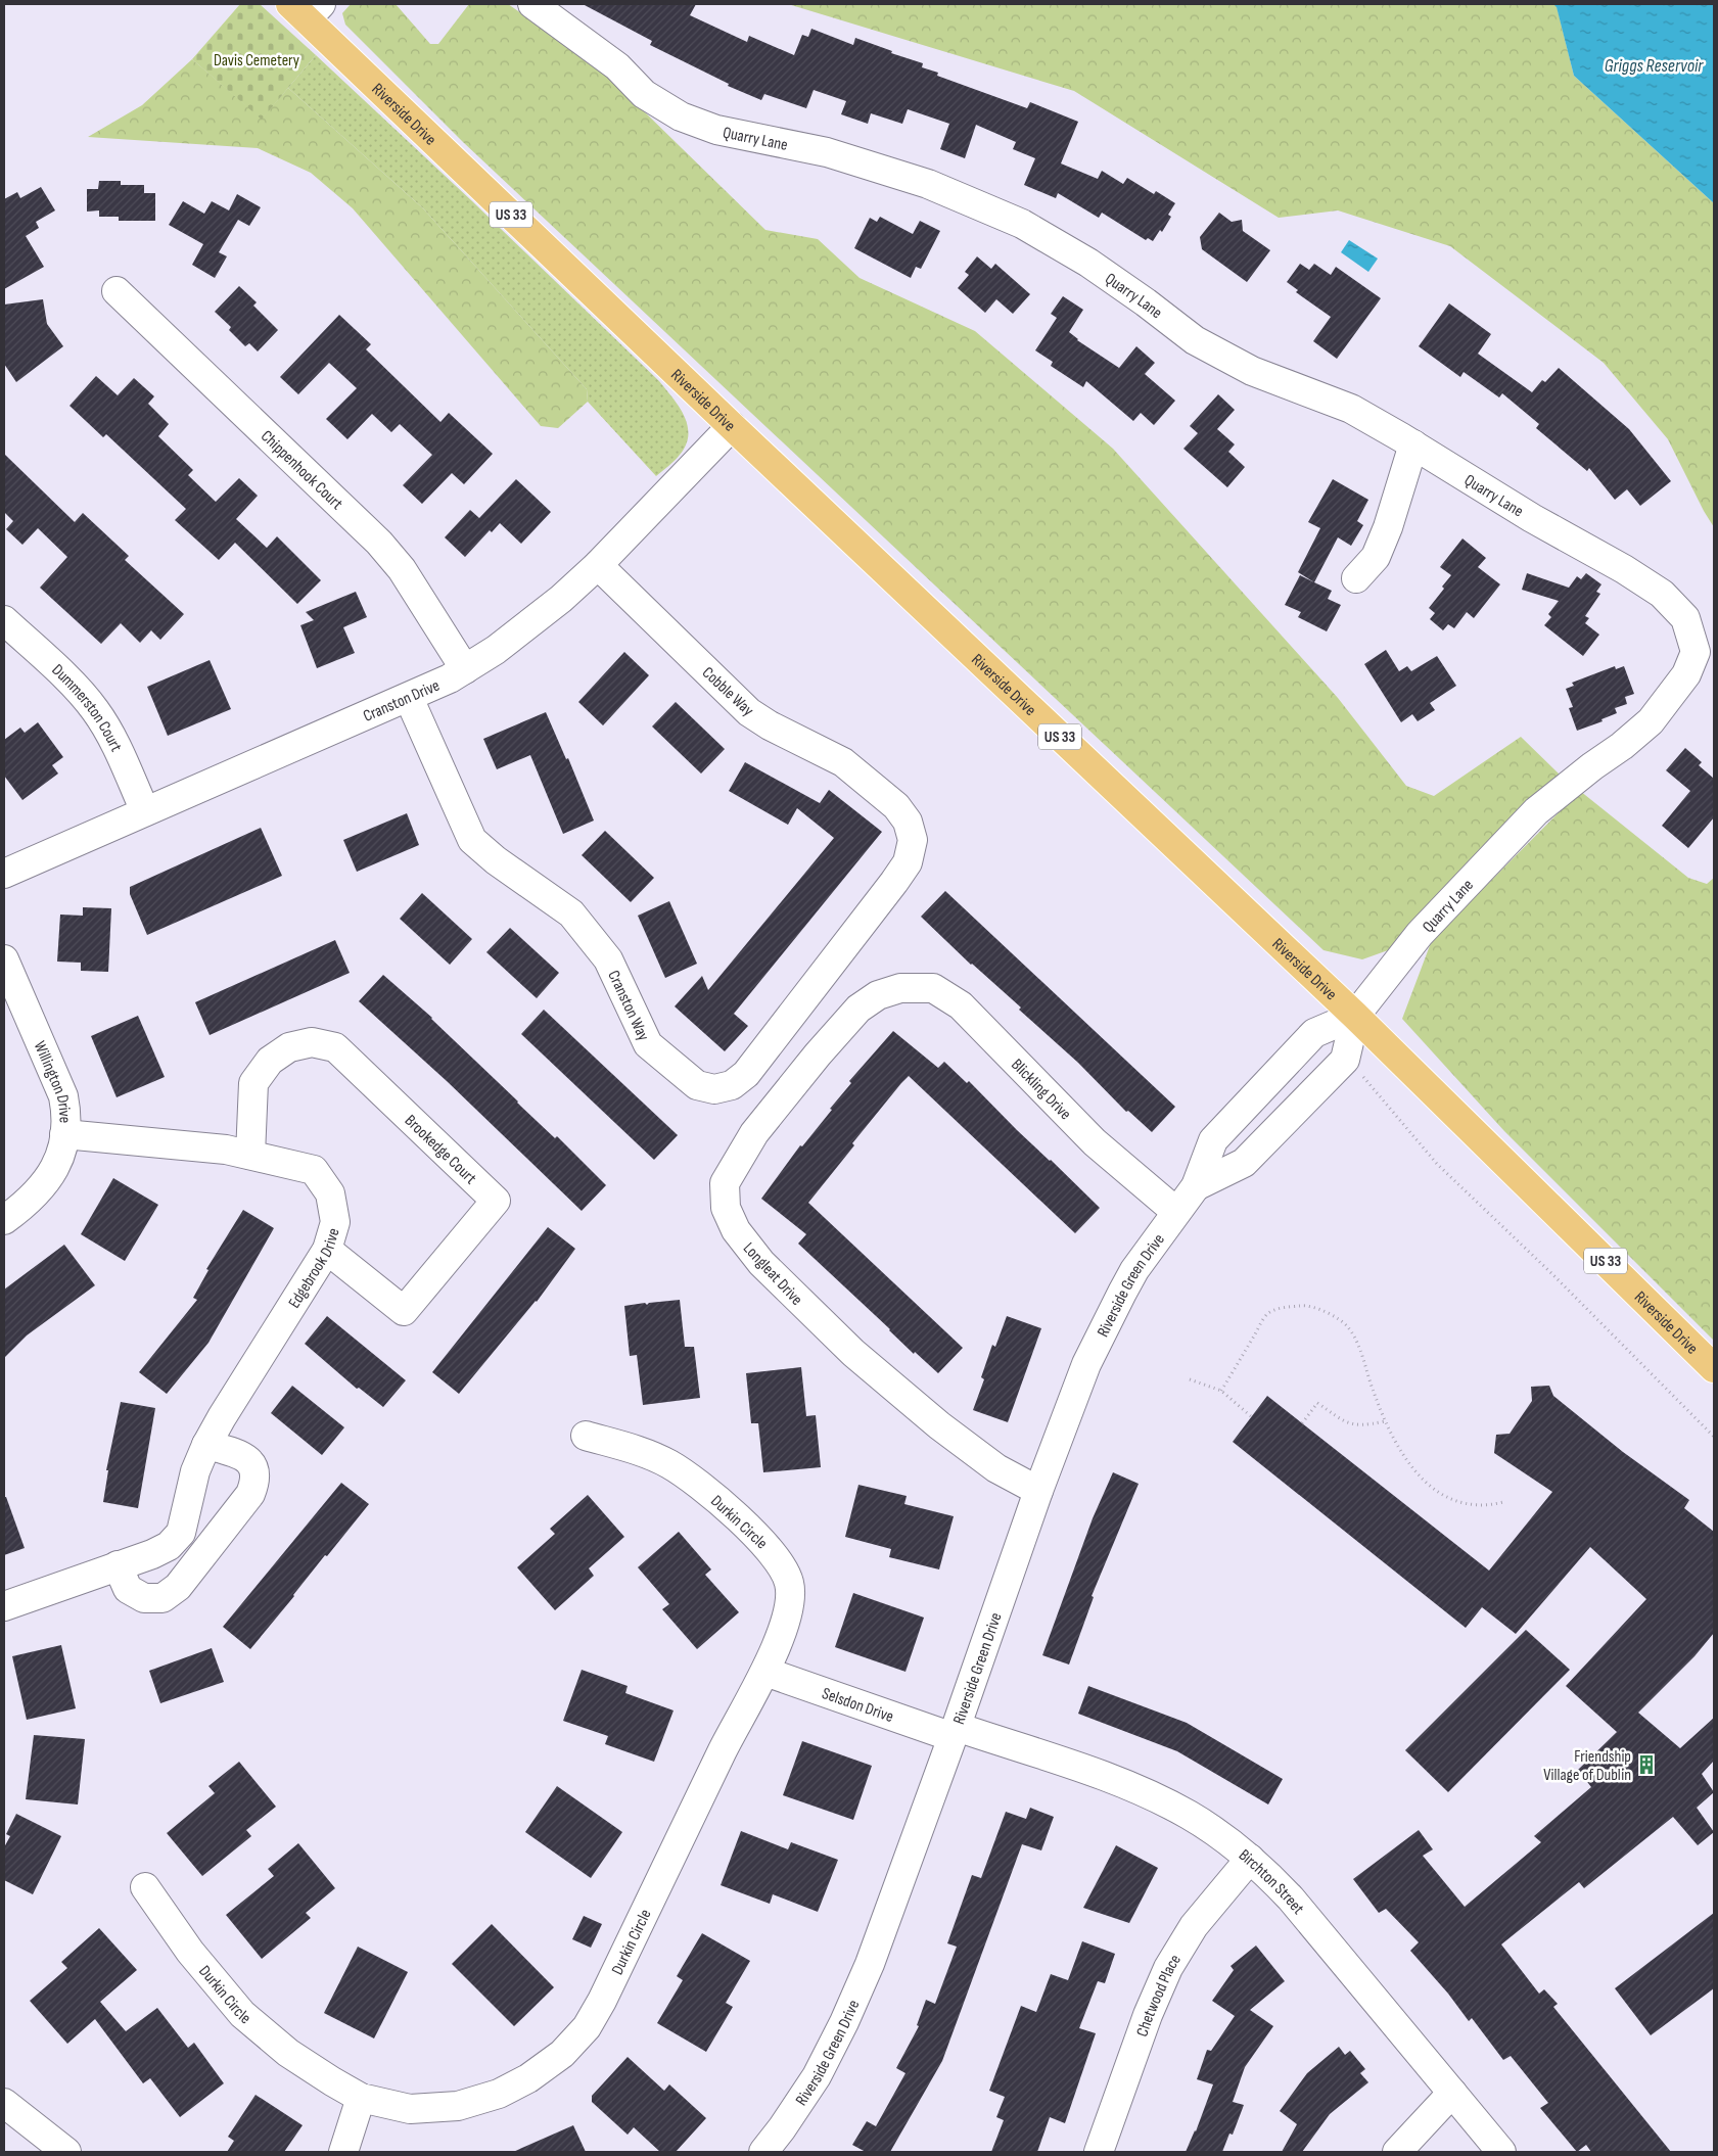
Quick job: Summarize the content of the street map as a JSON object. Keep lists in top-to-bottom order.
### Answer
{
  "streets": {
    "main road": ["Riverside Drive", "US 33"],
    "street": [
      "Quarry Lane",
      "Chippenhook Court",
      "Cobble Way",
      "Cranston Drive",
      "Dummerston Court",
      "Cranston Way",
      "Willington Drive",
      "Blickling Drive",
      "Brookedge Court",
      "Edgebrook Drive",
      "Longleat Drive",
      "Riverside Green Drive",
      "Durkin Circle",
      "Selsdon Drive",
      "Birchton Street",
      "Chetwood Place"
    ]
  },
  "crossings": [
    ["Riverside Drive", "Quarry Lane"],
    ["Riverside Drive", "Cranston Drive"],
    ["Riverside Drive", "Riverside Green Drive"],
    ["Quarry Lane", "Riverside Green Drive"],
    ["Chippenhook Court", "Cranston Drive"],
    ["Cobble Way", "Cranston Drive"],
    ["Cobble Way", "Cranston Way"],
    ["Cranston Drive", "Dummerston Court"],
    ["Cranston Drive", "Cranston Way"],
    ["Willington Drive", "Edgebrook Drive"],
    ["Blickling Drive", "Longleat Drive"],
    ["Blickling Drive", "Riverside Green Drive"],
    ["Brookedge Court", "Edgebrook Drive"],
    ["Longleat Drive", "Riverside Green Drive"],
    ["Riverside Green Drive", "Selsdon Drive"],
    ["Riverside Green Drive", "Birchton Street"],
    ["Durkin Circle", "Selsdon Drive"],
    ["Selsdon Drive", "Birchton Street"],
    ["Birchton Street", "Chetwood Place"]
  ],
  "water": ["Griggs Reservoir"],
  "parks": ["Davis Cemetery"],
  "places": {
    "building": ["Friendship Village of Dublin"]
  }
}
